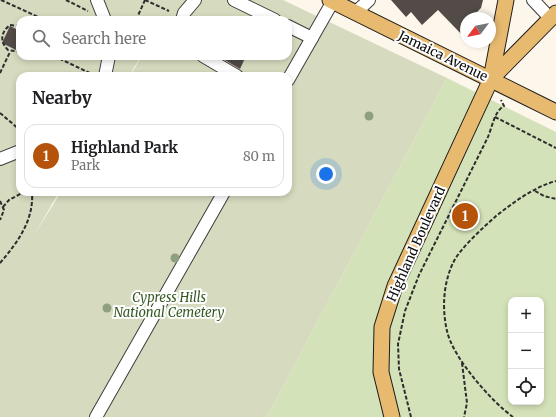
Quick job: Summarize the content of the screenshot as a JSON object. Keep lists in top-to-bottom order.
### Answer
{
  "streets": {
    "main road": ["Jamaica Avenue", "Highland Boulevard"]
  },
  "crossings": [
    ["Jamaica Avenue", "Highland Boulevard"]
  ],
  "parks": ["Cypress Hills National Cemetery"],
  "north": "bottom left",
  "page": {
    "search": "Search here",
    "heading": "Nearby",
    "list": [
      {
        "mark": "1",
        "name": "Highland Park",
        "note": "Park",
        "value": "80 m"
      }
    ],
    "pins": "1",
    "map_buttons": ["+", "−"]
  }
}
